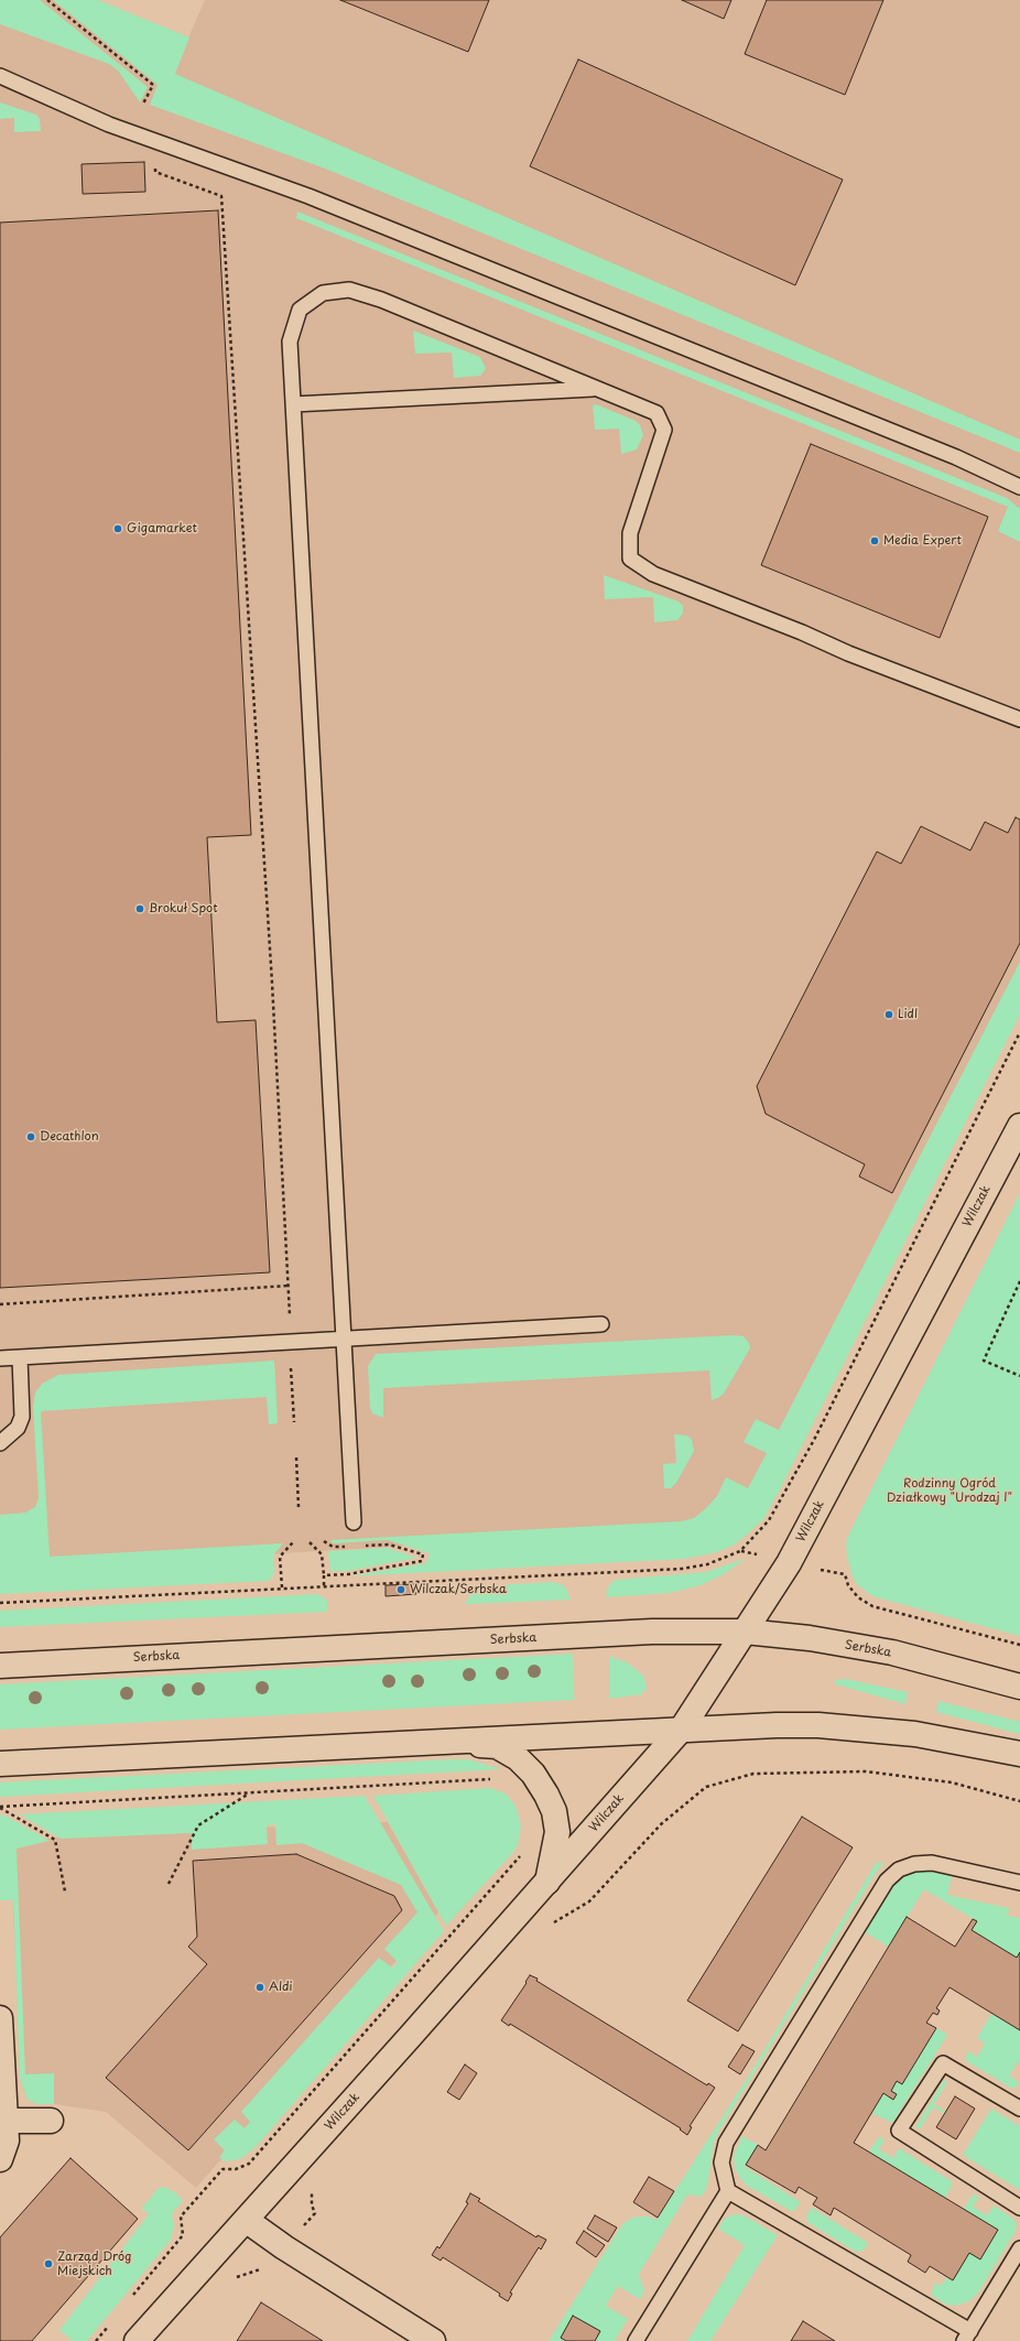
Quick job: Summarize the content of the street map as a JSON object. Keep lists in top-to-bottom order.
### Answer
{
  "streets": {
    "street": ["Wilczak", "Serbska"]
  },
  "crossings": [
    ["Wilczak", "Serbska"]
  ],
  "parks": ["Rodzinny Ogród Działkowy \"Urodzaj I\""],
  "places": [
    "Gigamarket",
    "Media Expert",
    "Brokuł Spot",
    "Lidl",
    "Decathlon",
    "Wilczak/Serbska",
    "Aldi",
    "Zarząd Dróg Miejskich"
  ]
}
